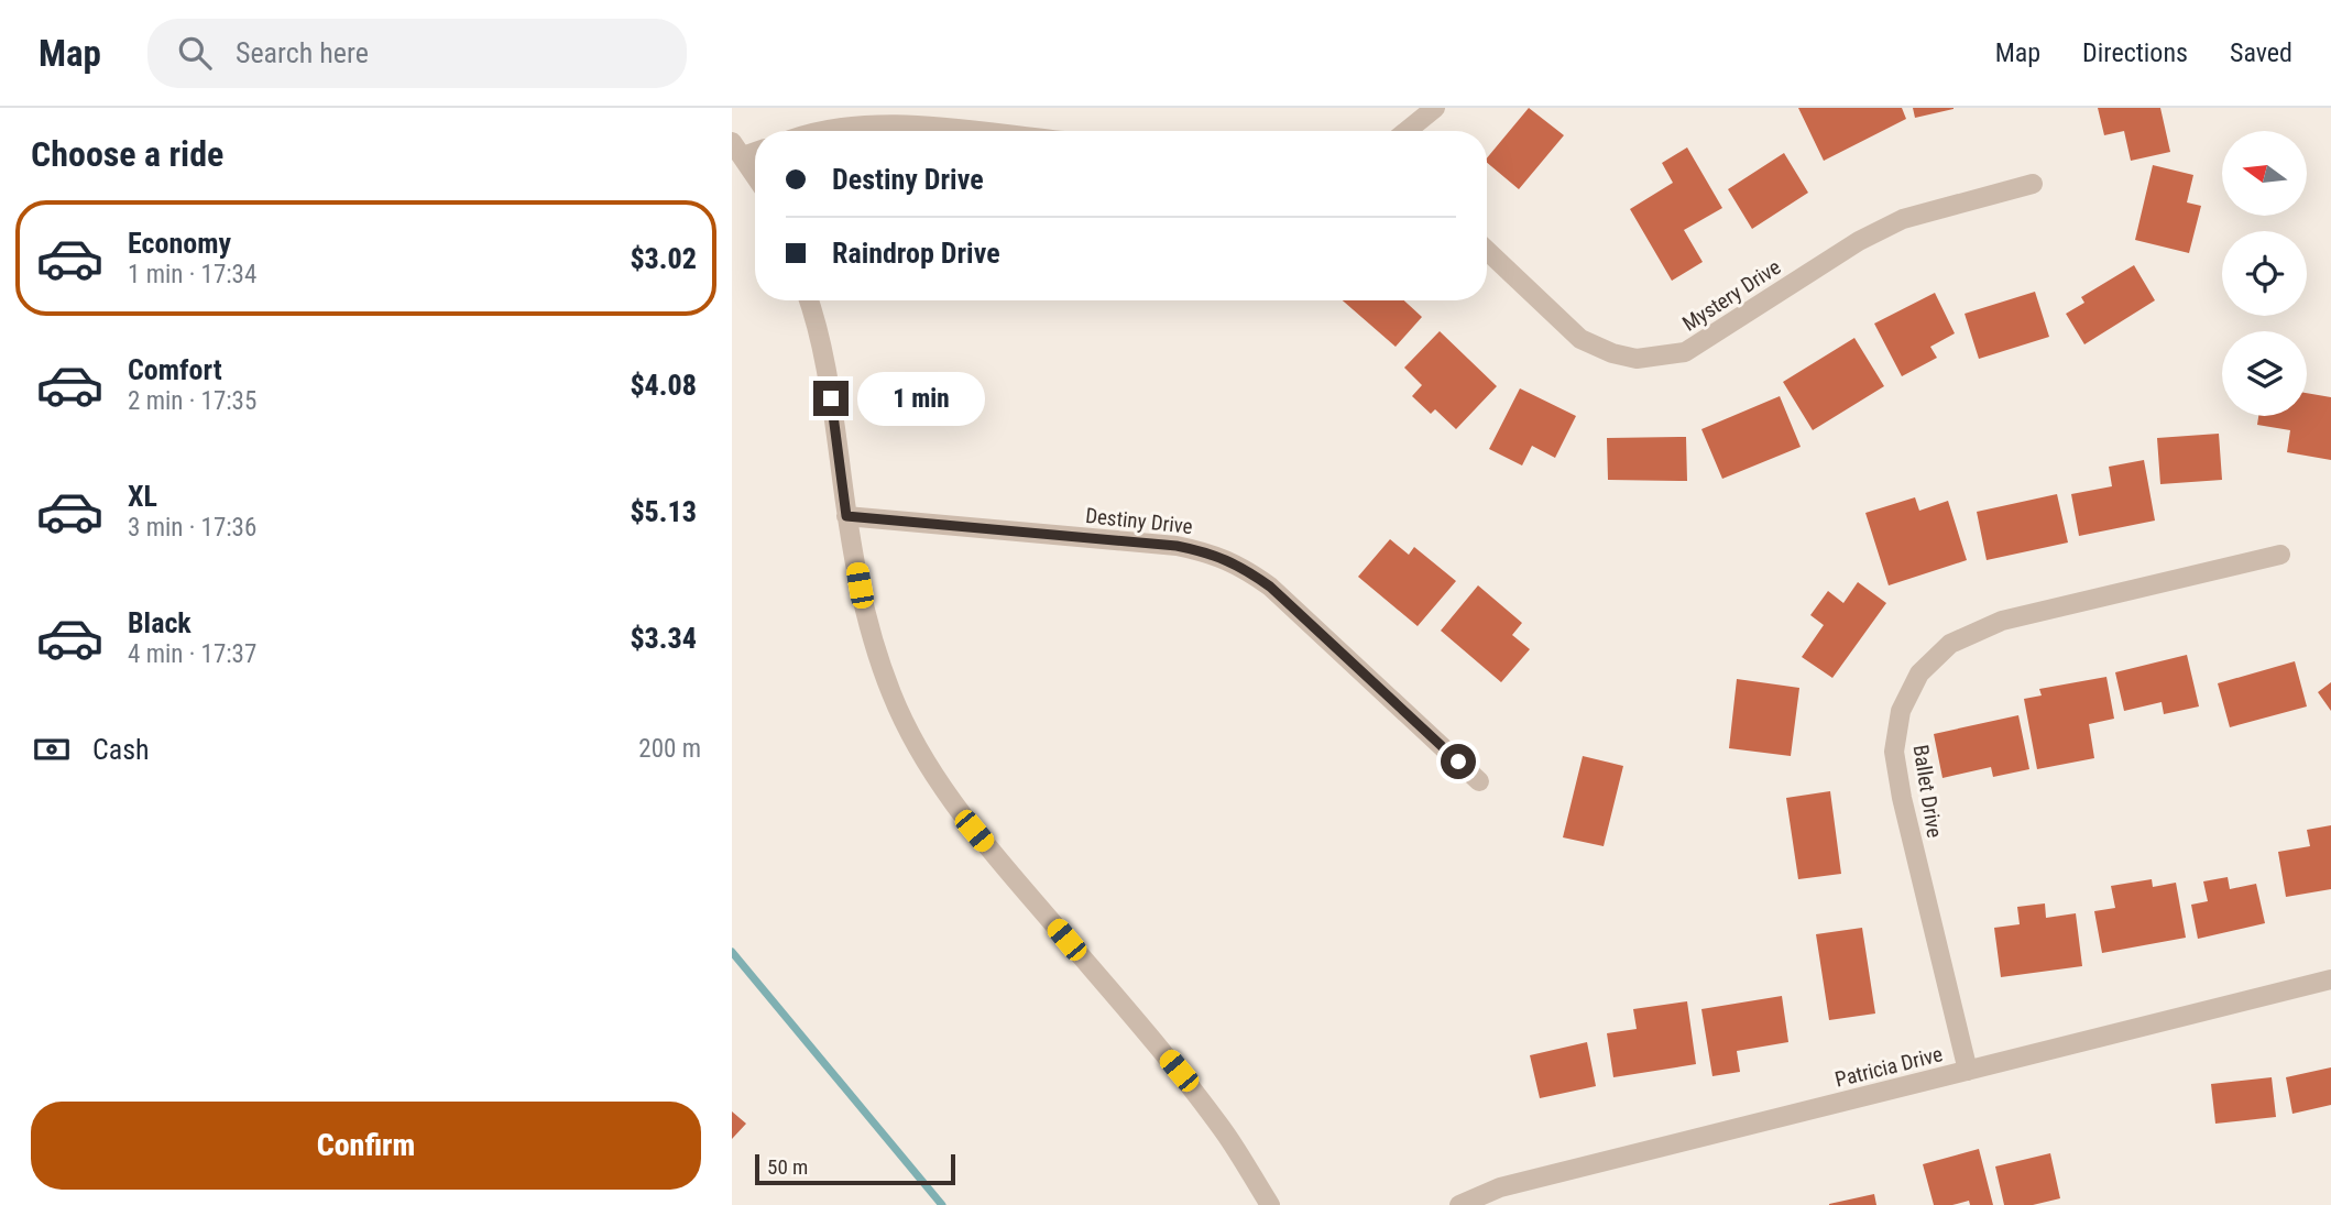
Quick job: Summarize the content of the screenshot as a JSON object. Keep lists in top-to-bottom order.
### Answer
{
  "streets": {
    "street": [
      "Mystery Drive",
      "Destiny Drive",
      "Ballet Drive",
      "Patricia Drive"
    ]
  },
  "crossings": [
    ["Ballet Drive", "Patricia Drive"]
  ],
  "scale_bar": "50 m",
  "north": "left",
  "page": {
    "header": "Map",
    "search": "Search here",
    "nav": ["Map", "Directions", "Saved"],
    "heading": "Choose a ride",
    "banner": ["Destiny Drive", "Raindrop Drive"],
    "list": [
      {
        "name": "Economy",
        "note": "1 min · 17:34",
        "value": "$3.02"
      },
      {
        "name": "Comfort",
        "note": "2 min · 17:35",
        "value": "$4.08"
      },
      {
        "name": "XL",
        "note": "3 min · 17:36",
        "value": "$5.13"
      },
      {
        "name": "Black",
        "note": "4 min · 17:37",
        "value": "$3.34"
      }
    ],
    "bubble": "1 min",
    "pay": ["Cash", "200 m"],
    "buttons": "Confirm",
    "scale": "50 m"
  }
}
